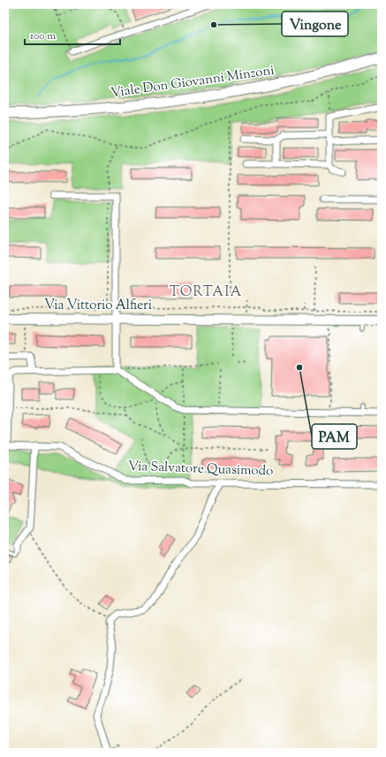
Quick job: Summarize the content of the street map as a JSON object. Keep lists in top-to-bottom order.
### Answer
{
  "streets": {
    "main road": ["Viale Don Giovanni Minzoni"],
    "street": ["Via Vittorio Alfieri", "Via Salvatore Quasimodo"]
  },
  "districts": ["TORTAIA"],
  "places": ["Vingone", "PAM"],
  "scale_bar": "100 m"
}
